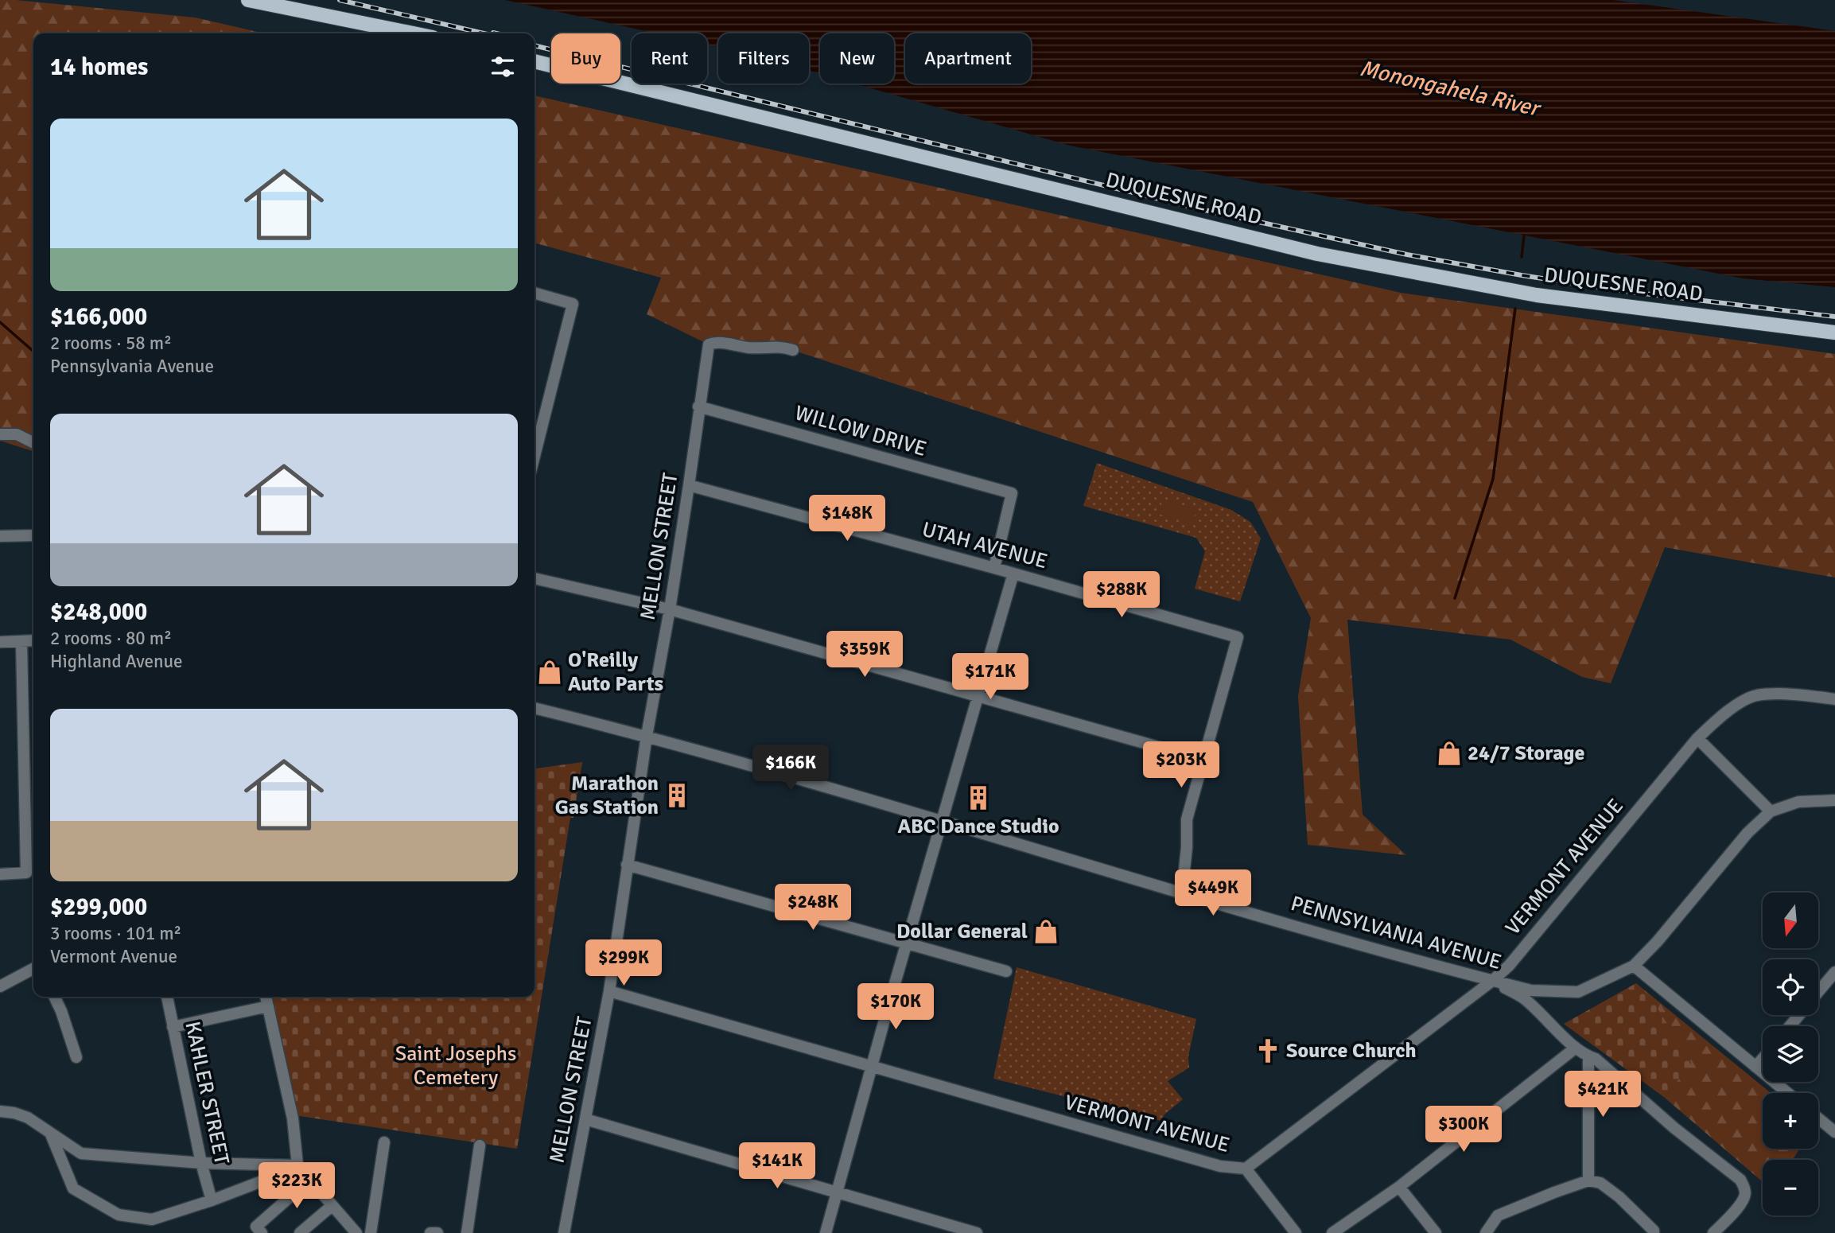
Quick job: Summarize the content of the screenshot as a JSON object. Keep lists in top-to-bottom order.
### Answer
{
  "streets": {
    "main road": ["DUQUESNE ROAD"],
    "street": [
      "WILLOW DRIVE",
      "UTAH AVENUE",
      "MELLON STREET",
      "VERMONT AVENUE",
      "PENNSYLVANIA AVENUE",
      "KAHLER STREET"
    ]
  },
  "crossings": [
    ["WILLOW DRIVE", "UTAH AVENUE"],
    ["WILLOW DRIVE", "MELLON STREET"],
    ["UTAH AVENUE", "MELLON STREET"],
    ["MELLON STREET", "VERMONT AVENUE"],
    ["MELLON STREET", "PENNSYLVANIA AVENUE"],
    ["VERMONT AVENUE", "PENNSYLVANIA AVENUE"]
  ],
  "water": ["Monongahela River"],
  "parks": ["Saint Josephs Cemetery"],
  "places": {
    "shop": ["O'Reilly Auto Parts", "24/7 Storage", "Dollar General"],
    "building": ["Marathon Gas Station", "ABC Dance Studio"],
    "church": ["Source Church"]
  },
  "north": "bottom",
  "page": {
    "chip": [
      "Buy",
      "Rent",
      "Filters",
      "New",
      "Apartment"
    ],
    "heading": "14 homes",
    "list": [
      {
        "name": "$166,000",
        "note": "2 rooms · 58 m² · Pennsylvania Avenue"
      },
      {
        "name": "$248,000",
        "note": "2 rooms · 80 m² · Highland Avenue"
      },
      {
        "name": "$299,000",
        "note": "3 rooms · 101 m² · Vermont Avenue"
      }
    ],
    "price": [
      "$148K",
      "$288K",
      "$359K",
      "$171K",
      "$203K",
      "$166K",
      "$449K",
      "$248K",
      "$299K",
      "$170K",
      "$421K",
      "$300K",
      "$141K",
      "$223K"
    ],
    "map_buttons": ["+", "−"]
  }
}
